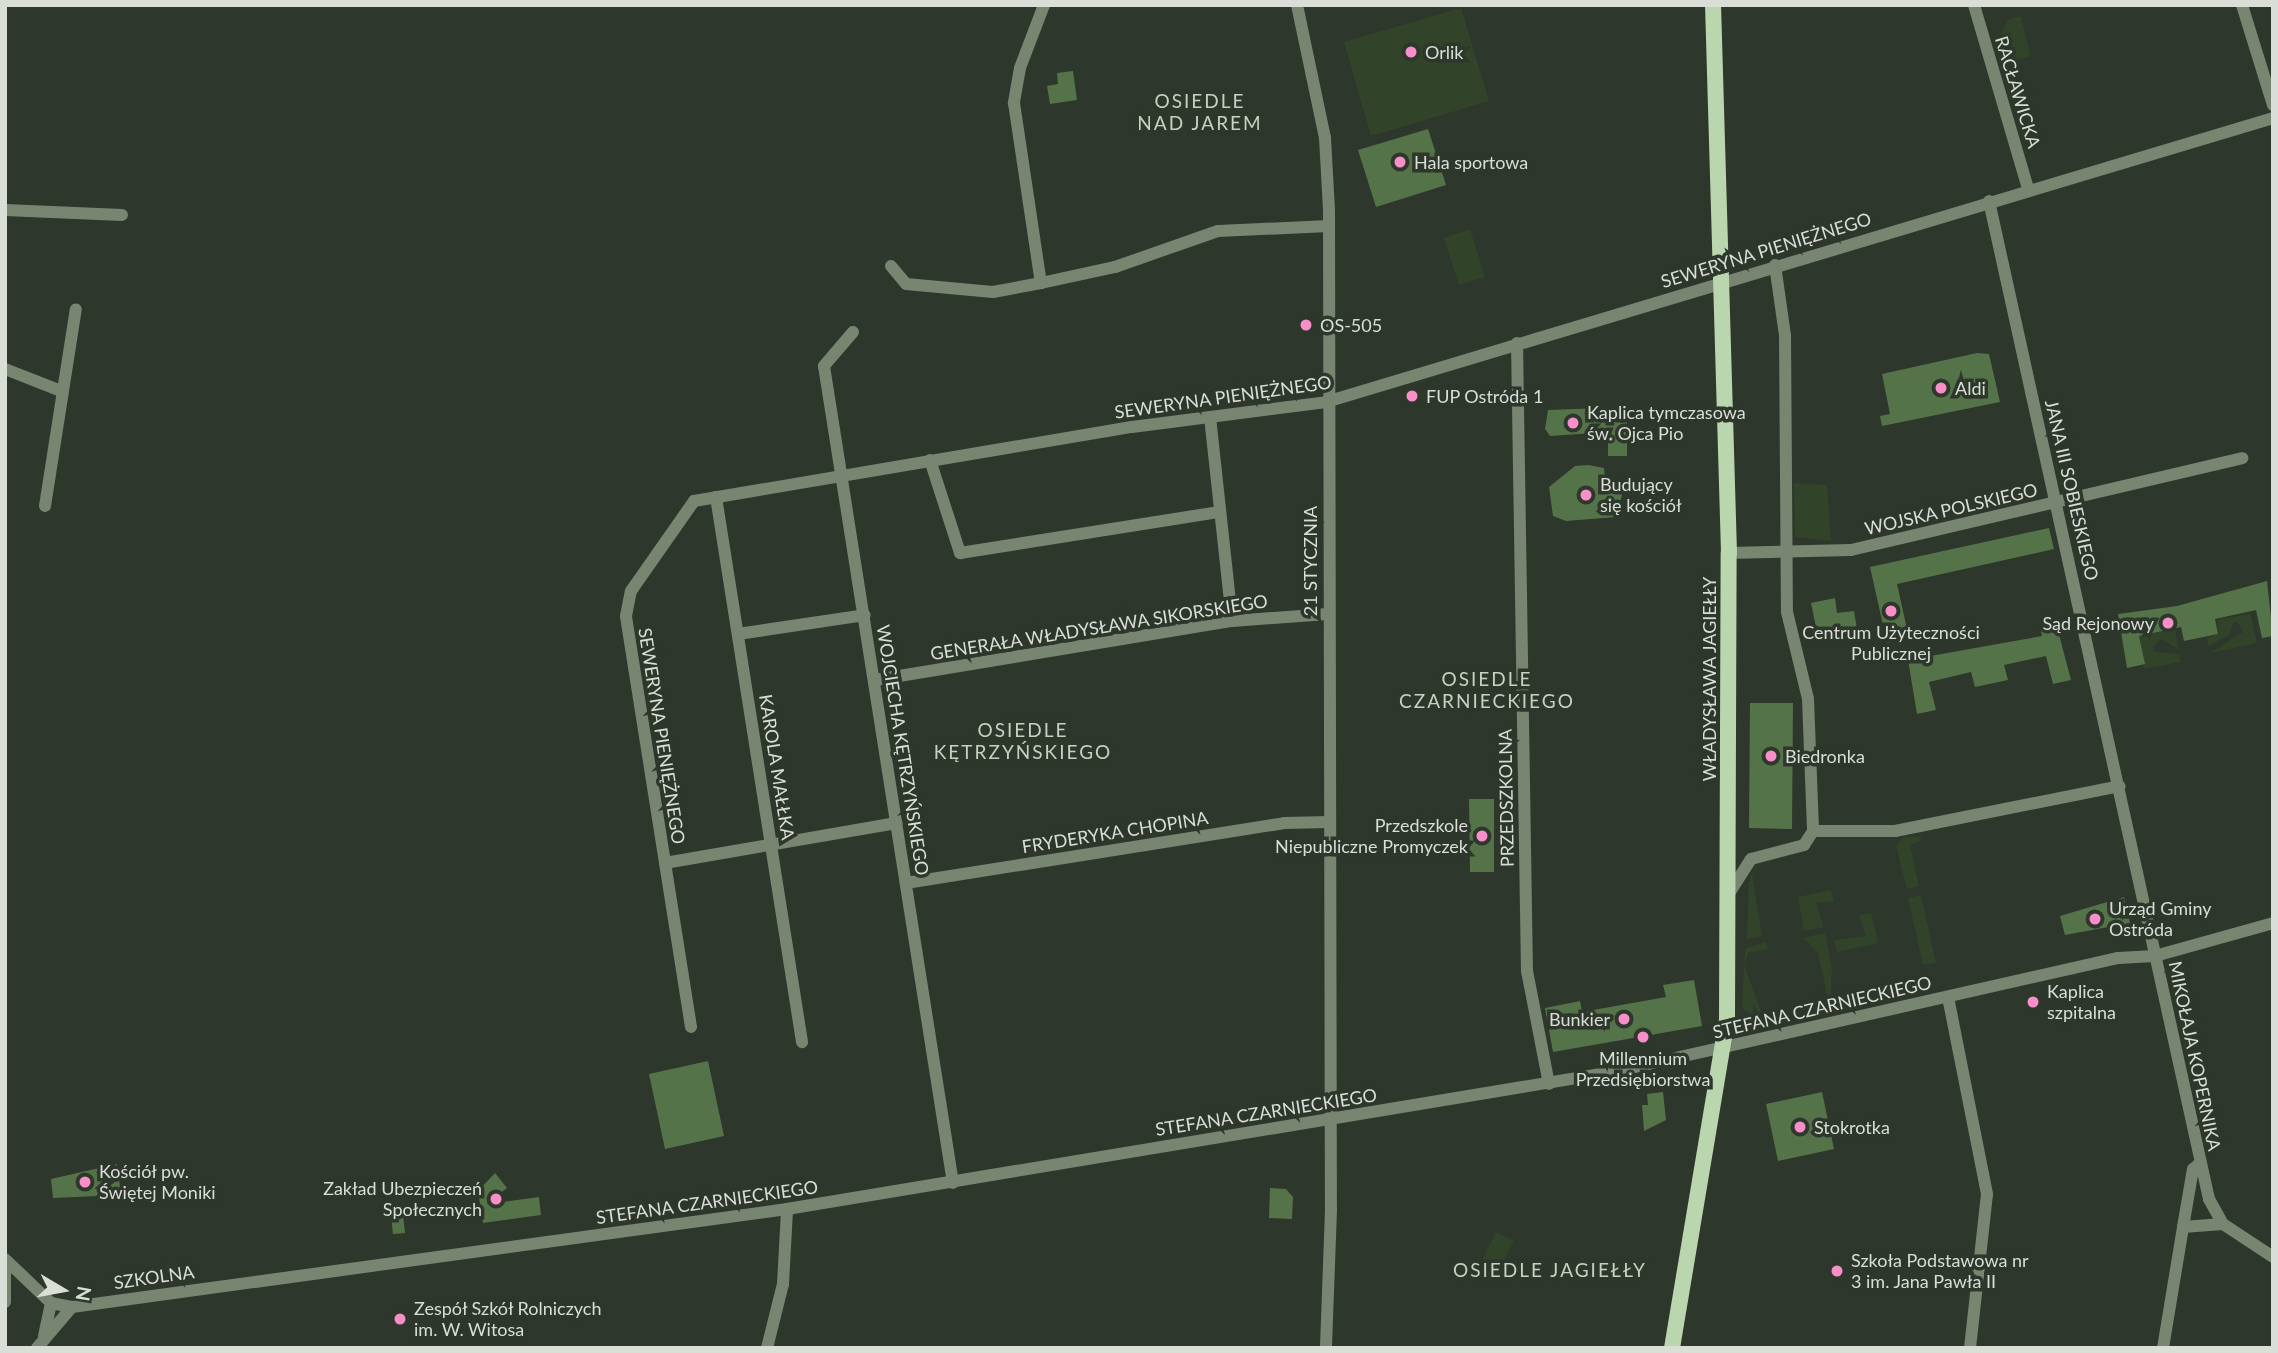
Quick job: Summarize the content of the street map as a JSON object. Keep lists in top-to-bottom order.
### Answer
{
  "streets": {
    "main road": ["WŁADYSŁAWA JAGIEŁŁY"],
    "street": [
      "RACŁAWICKA",
      "SEWERYNA PIENIĘŻNEGO",
      "JANA III SOBIESKIEGO",
      "WOJSKA POLSKIEGO",
      "21 STYCZNIA",
      "GENERAŁA WŁADYSŁAWA SIKORSKIEGO",
      "WOJCIECHA KĘTRZYŃSKIEGO",
      "KAROLA MAŁŁKA",
      "PRZEDSZKOLNA",
      "FRYDERYKA CHOPINA",
      "STEFANA CZARNIECKIEGO",
      "MIKOŁAJA KOPERNIKA",
      "SZKOLNA"
    ]
  },
  "crossings": [
    ["RACŁAWICKA", "SEWERYNA PIENIĘŻNEGO"],
    ["SEWERYNA PIENIĘŻNEGO", "JANA III SOBIESKIEGO"],
    ["SEWERYNA PIENIĘŻNEGO", "21 STYCZNIA"],
    ["SEWERYNA PIENIĘŻNEGO", "WŁADYSŁAWA JAGIEŁŁY"],
    ["SEWERYNA PIENIĘŻNEGO", "WOJCIECHA KĘTRZYŃSKIEGO"],
    ["SEWERYNA PIENIĘŻNEGO", "KAROLA MAŁŁKA"],
    ["SEWERYNA PIENIĘŻNEGO", "PRZEDSZKOLNA"],
    ["JANA III SOBIESKIEGO", "WOJSKA POLSKIEGO"],
    ["JANA III SOBIESKIEGO", "STEFANA CZARNIECKIEGO"],
    ["JANA III SOBIESKIEGO", "MIKOŁAJA KOPERNIKA"],
    ["WOJSKA POLSKIEGO", "WŁADYSŁAWA JAGIEŁŁY"],
    ["21 STYCZNIA", "GENERAŁA WŁADYSŁAWA SIKORSKIEGO"],
    ["21 STYCZNIA", "FRYDERYKA CHOPINA"],
    ["21 STYCZNIA", "STEFANA CZARNIECKIEGO"],
    ["GENERAŁA WŁADYSŁAWA SIKORSKIEGO", "WOJCIECHA KĘTRZYŃSKIEGO"],
    ["WŁADYSŁAWA JAGIEŁŁY", "STEFANA CZARNIECKIEGO"],
    ["WOJCIECHA KĘTRZYŃSKIEGO", "FRYDERYKA CHOPINA"],
    ["WOJCIECHA KĘTRZYŃSKIEGO", "STEFANA CZARNIECKIEGO"],
    ["PRZEDSZKOLNA", "STEFANA CZARNIECKIEGO"],
    ["STEFANA CZARNIECKIEGO", "MIKOŁAJA KOPERNIKA"],
    ["STEFANA CZARNIECKIEGO", "SZKOLNA"]
  ],
  "districts": [
    "OSIEDLE NAD JAREM",
    "OSIEDLE CZARNIECKIEGO",
    "OSIEDLE KĘTRZYŃSKIEGO",
    "OSIEDLE JAGIEŁŁY"
  ],
  "places": [
    "Orlik",
    "Hala sportowa",
    "OS-505",
    "Aldi",
    "FUP Ostróda 1",
    "Kaplica tymczasowa św. Ojca Pio",
    "Budujący się kościół",
    "Centrum Użyteczności Publicznej",
    "Sąd Rejonowy",
    "Biedronka",
    "Przedszkole Niepubliczne Promyczek",
    "Urząd Gminy Ostróda",
    "Kaplica szpitalna",
    "Bunkier",
    "Millennium Przedsiębiorstwa",
    "Stokrotka",
    "Kościół pw. Świętej Moniki",
    "Zakład Ubezpieczeń Społecznych",
    "Szkoła Podstawowa nr 3 im. Jana Pawła II",
    "Zespół Szkół Rolniczych im. W. Witosa"
  ],
  "north": "right"
}
